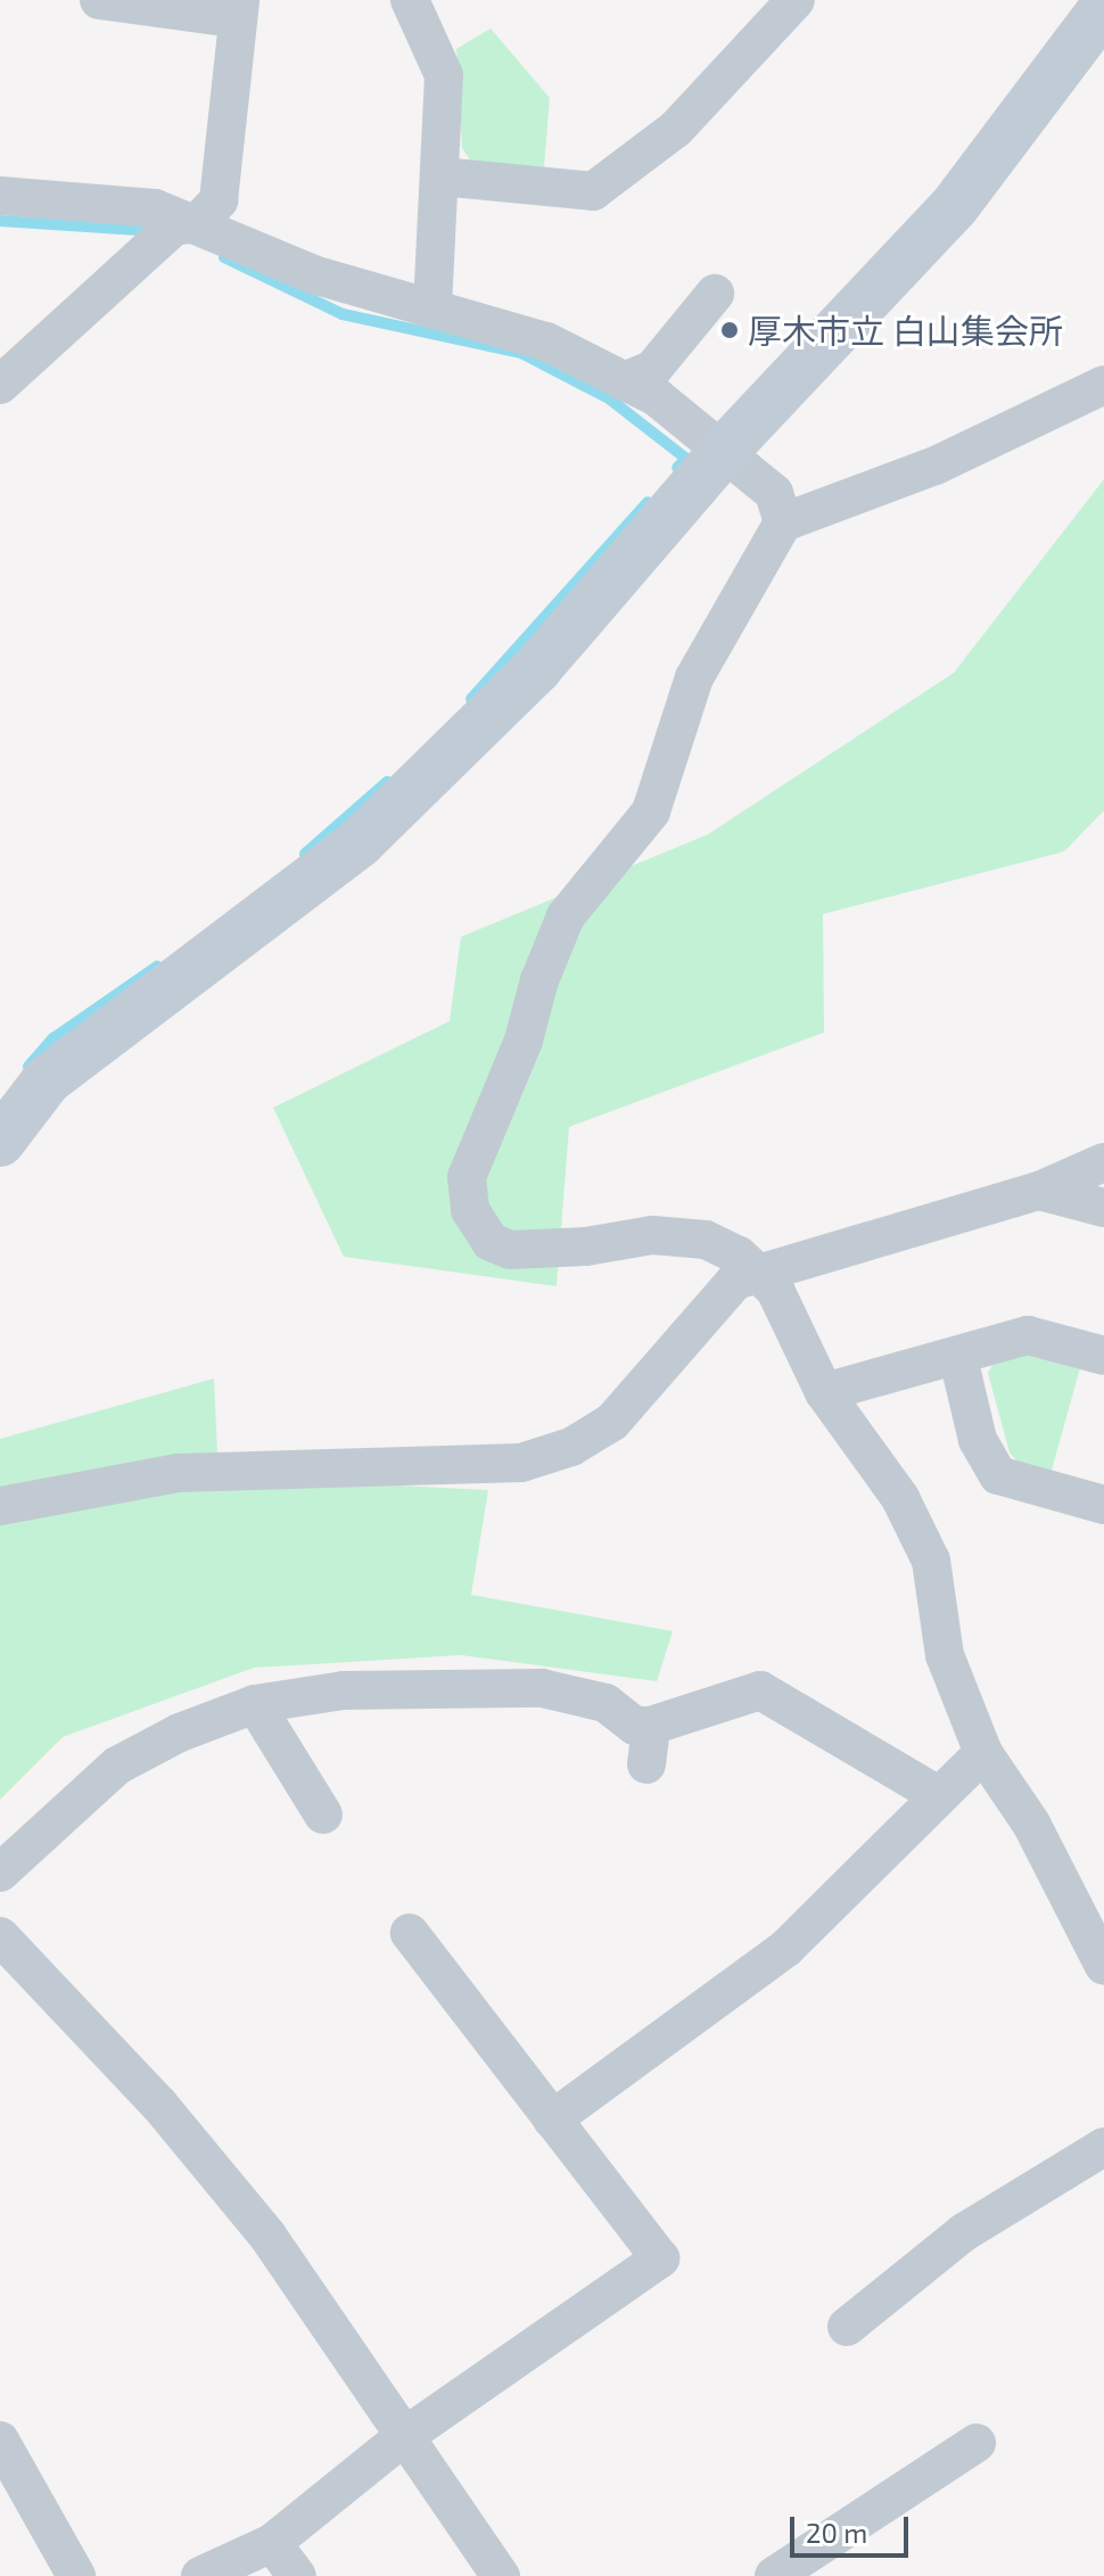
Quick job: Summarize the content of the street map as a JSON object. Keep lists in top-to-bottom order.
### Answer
{
  "places": ["厚木市立 白山集会所"],
  "scale_bar": "20 m"
}
